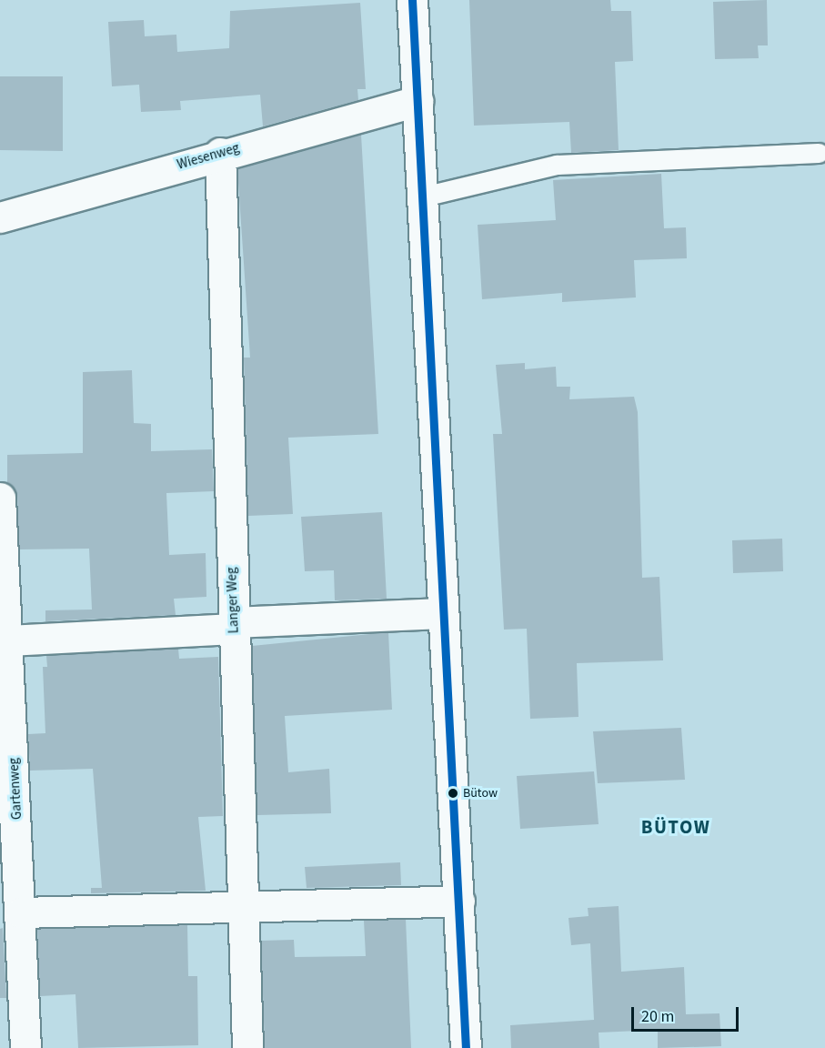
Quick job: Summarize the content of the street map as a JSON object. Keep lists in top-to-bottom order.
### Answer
{
  "streets": {
    "street": ["Wiesenweg", "Langer Weg", "Gartenweg"]
  },
  "crossings": [
    ["Wiesenweg", "Langer Weg"]
  ],
  "districts": ["BÜTOW"],
  "places": ["Bütow"],
  "scale_bar": "20 m"
}
